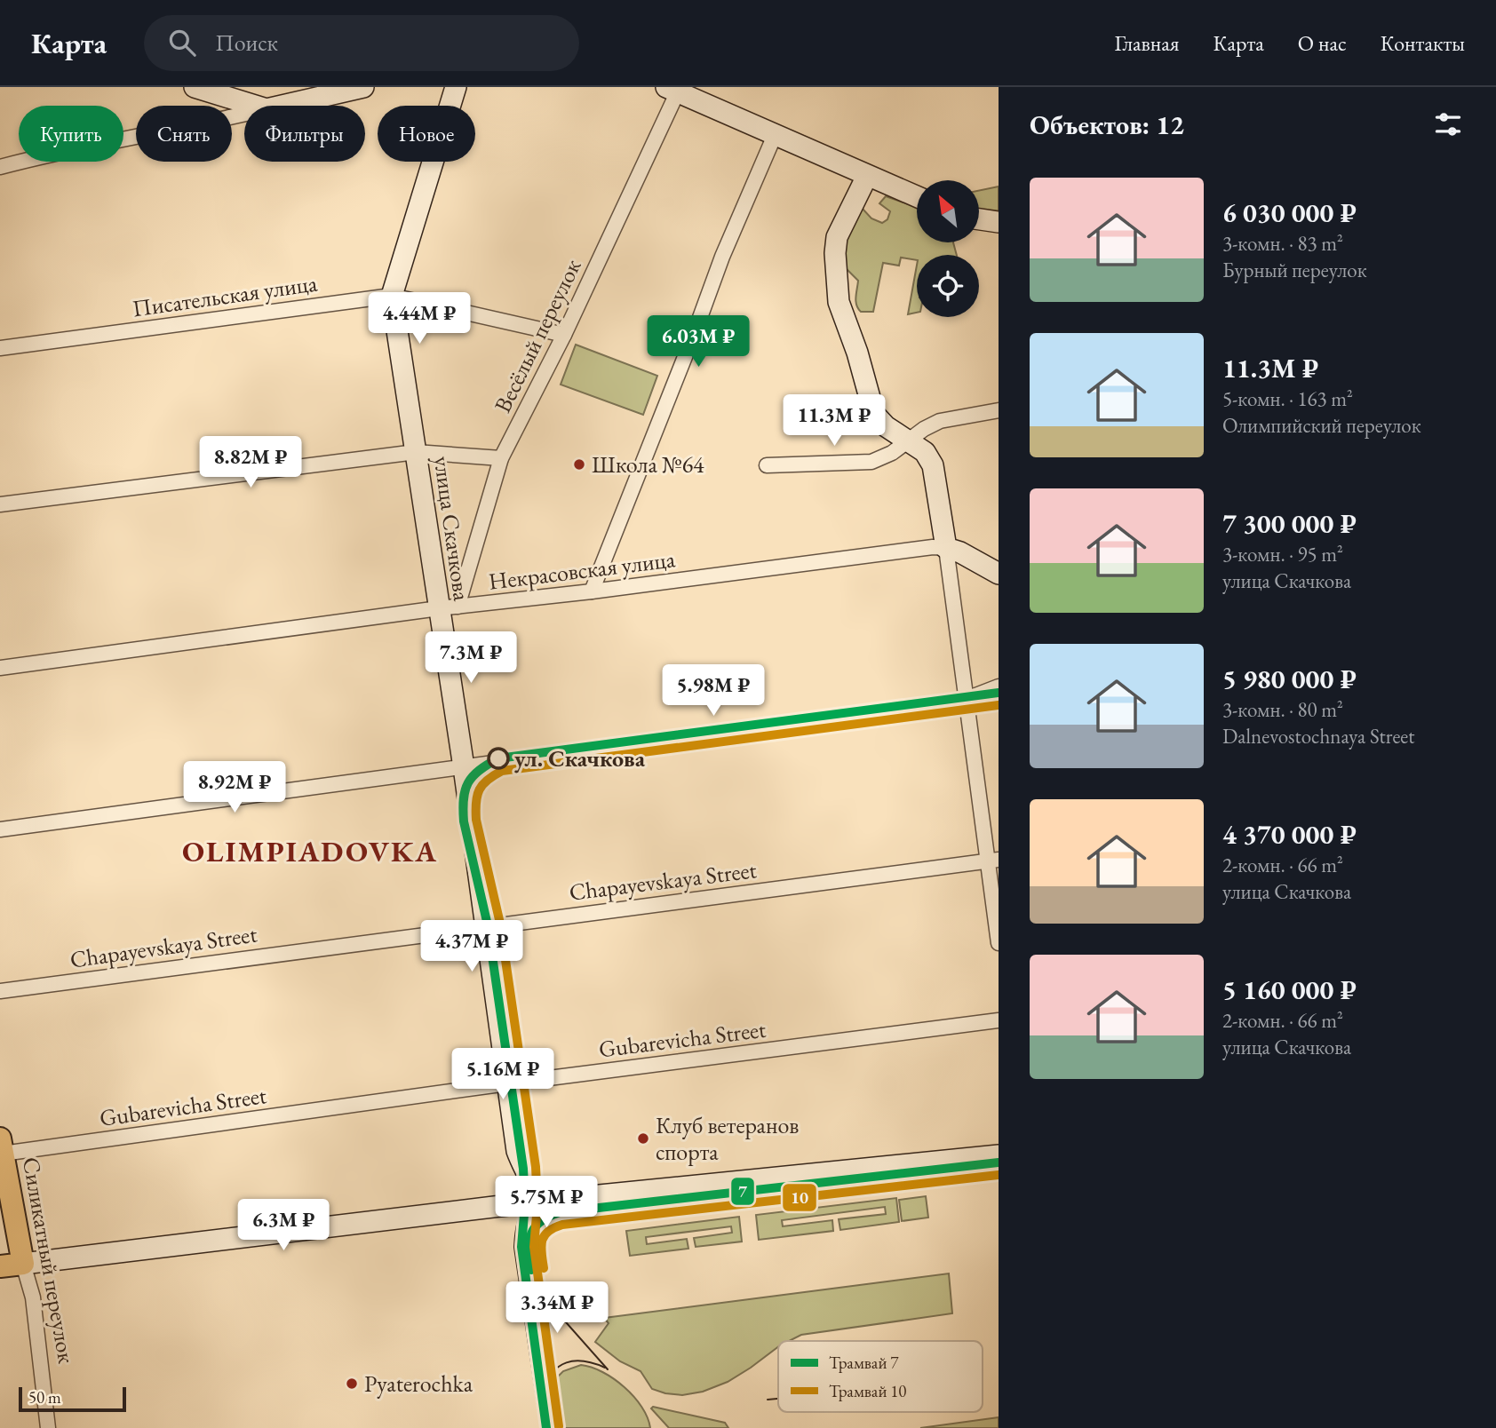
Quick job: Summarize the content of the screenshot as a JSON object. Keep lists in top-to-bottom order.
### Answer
{
  "streets": {
    "main road": ["Силикатный переулок"],
    "street": [
      "Писательская улица",
      "Весёлый переулок",
      "улица Скачкова",
      "Некрасовская улица",
      "Chapayevskaya Street",
      "Gubarevicha Street"
    ]
  },
  "crossings": [
    ["Писательская улица", "Весёлый переулок"],
    ["Писательская улица", "улица Скачкова"],
    ["Весёлый переулок", "улица Скачкова"],
    ["Весёлый переулок", "Некрасовская улица"],
    ["улица Скачкова", "Некрасовская улица"],
    ["улица Скачкова", "Chapayevskaya Street"],
    ["улица Скачкова", "Gubarevicha Street"],
    ["Gubarevicha Street", "Силикатный переулок"]
  ],
  "districts": ["OLIMPIADOVKA"],
  "places": [
    "Школа №64",
    "ул. Скачкова",
    "Клуб ветеранов спорта",
    "Pyaterochka"
  ],
  "lines": ["tram line 7", "tram line 10"],
  "legend": ["Трамвай 7", "Трамвай 10"],
  "scale_bar": "50 m",
  "north": "top left",
  "page": {
    "header": "Карта",
    "search": "Поиск",
    "nav": [
      "Главная",
      "Карта",
      "О нас",
      "Контакты"
    ],
    "heading": "Объектов: 12",
    "chip": [
      "Купить",
      "Снять",
      "Фильтры",
      "Новое"
    ],
    "list": [
      {
        "name": "6 030 000 ₽",
        "note": "3-комн. · 83 m² · Бурный переулок"
      },
      {
        "name": "11.3M ₽",
        "note": "5-комн. · 163 m² · Олимпийский переулок"
      },
      {
        "name": "7 300 000 ₽",
        "note": "3-комн. · 95 m² · улица Скачкова"
      },
      {
        "name": "5 980 000 ₽",
        "note": "3-комн. · 80 m² · Dalnevostochnaya Street"
      },
      {
        "name": "4 370 000 ₽",
        "note": "2-комн. · 66 m² · улица Скачкова"
      },
      {
        "name": "5 160 000 ₽",
        "note": "2-комн. · 66 m² · улица Скачкова"
      }
    ],
    "price": [
      "4.44M ₽",
      "6.03M ₽",
      "11.3M ₽",
      "8.82M ₽",
      "7.3M ₽",
      "5.98M ₽",
      "8.92M ₽",
      "4.37M ₽",
      "5.16M ₽",
      "5.75M ₽",
      "6.3M ₽",
      "3.34M ₽"
    ],
    "scale": "50 m"
  }
}
